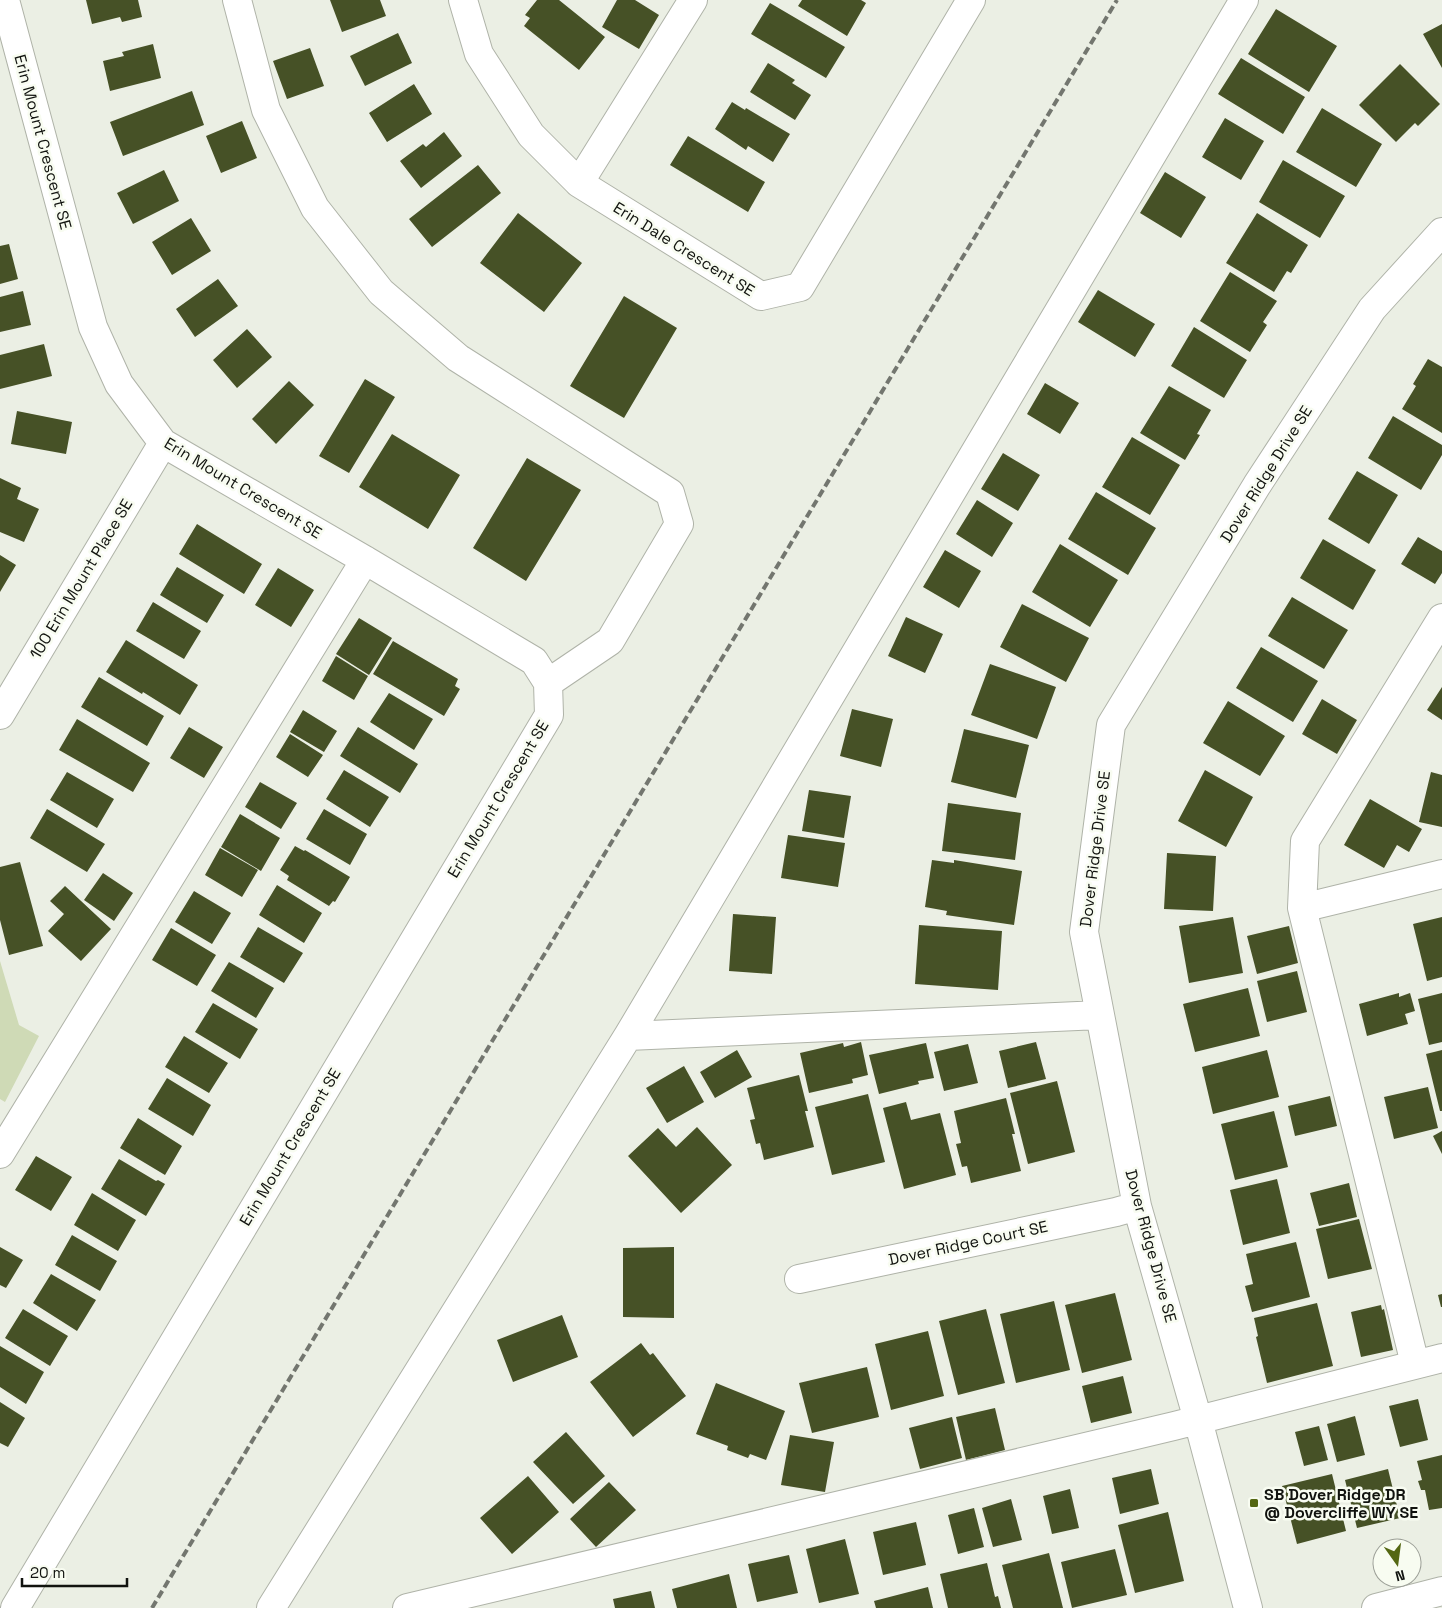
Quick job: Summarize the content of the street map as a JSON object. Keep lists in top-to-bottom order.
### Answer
{
  "streets": {
    "street": [
      "Erin Mount Crescent SE",
      "Erin Dale Crescent SE",
      "Dover Ridge Drive SE",
      "100 Erin Mount Place SE",
      "Dover Ridge Court SE"
    ]
  },
  "crossings": [
    ["Erin Mount Crescent SE", "100 Erin Mount Place SE"],
    ["Dover Ridge Drive SE", "Dover Ridge Court SE"]
  ],
  "places": {
    "transit": ["SB Dover Ridge DR @ Dovercliffe WY SE"]
  },
  "scale_bar": "20 m",
  "north": "bottom"
}
